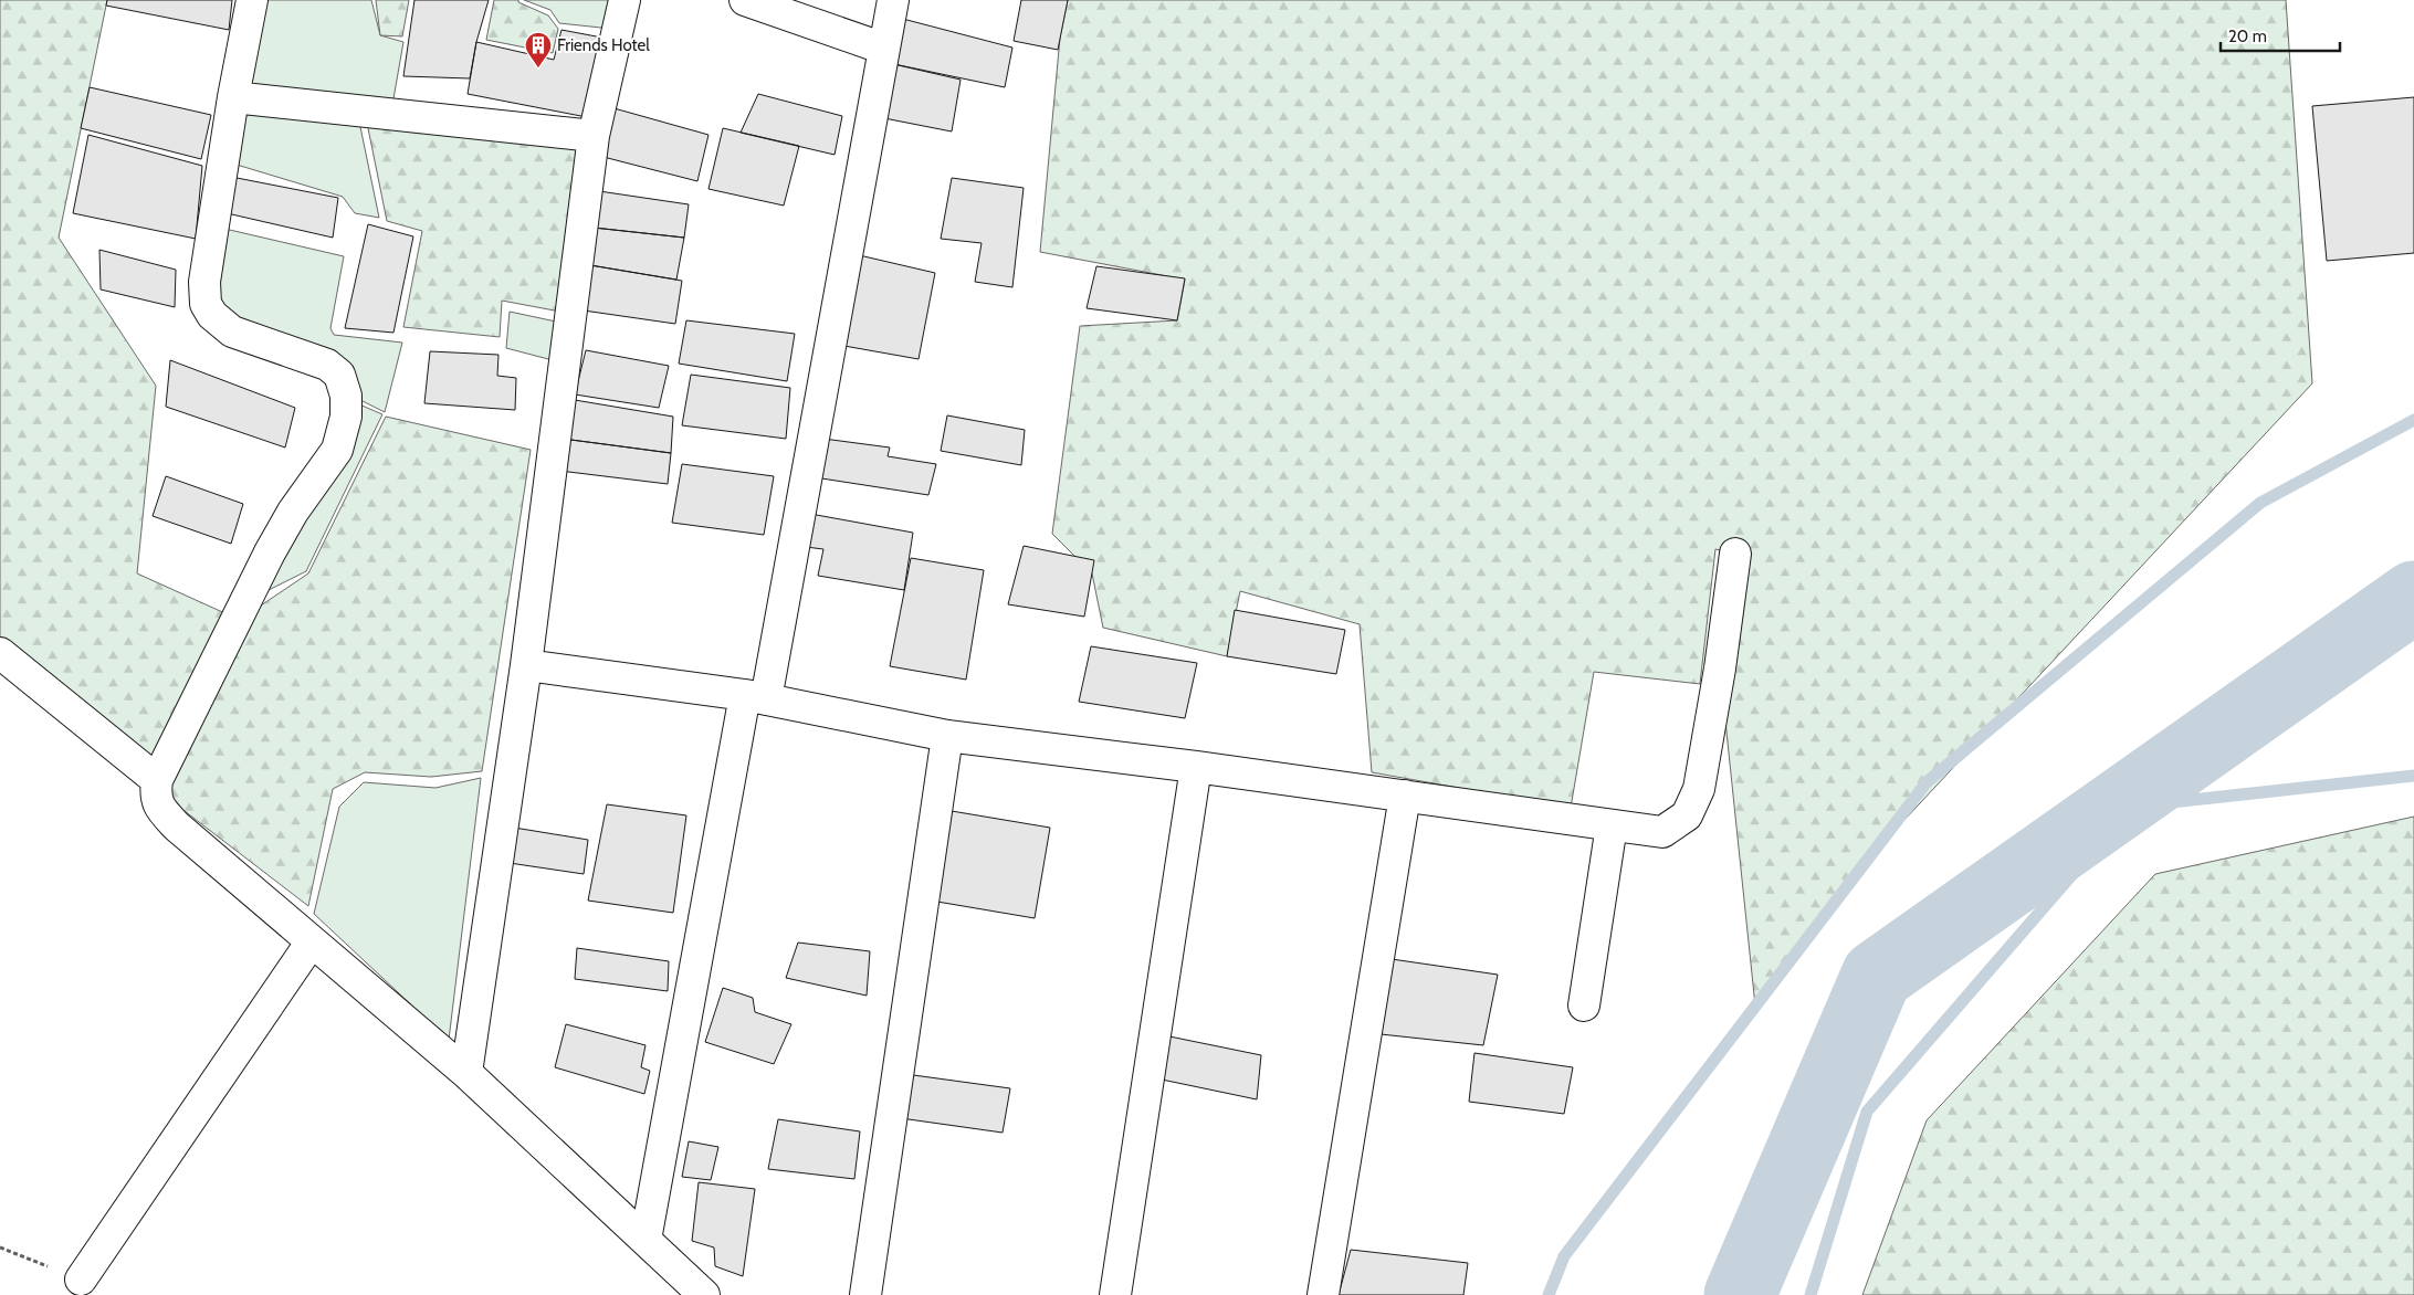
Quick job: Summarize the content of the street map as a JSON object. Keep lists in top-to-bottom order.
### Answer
{
  "places": {
    "building": ["Friends Hotel"]
  },
  "scale_bar": "20 m"
}
